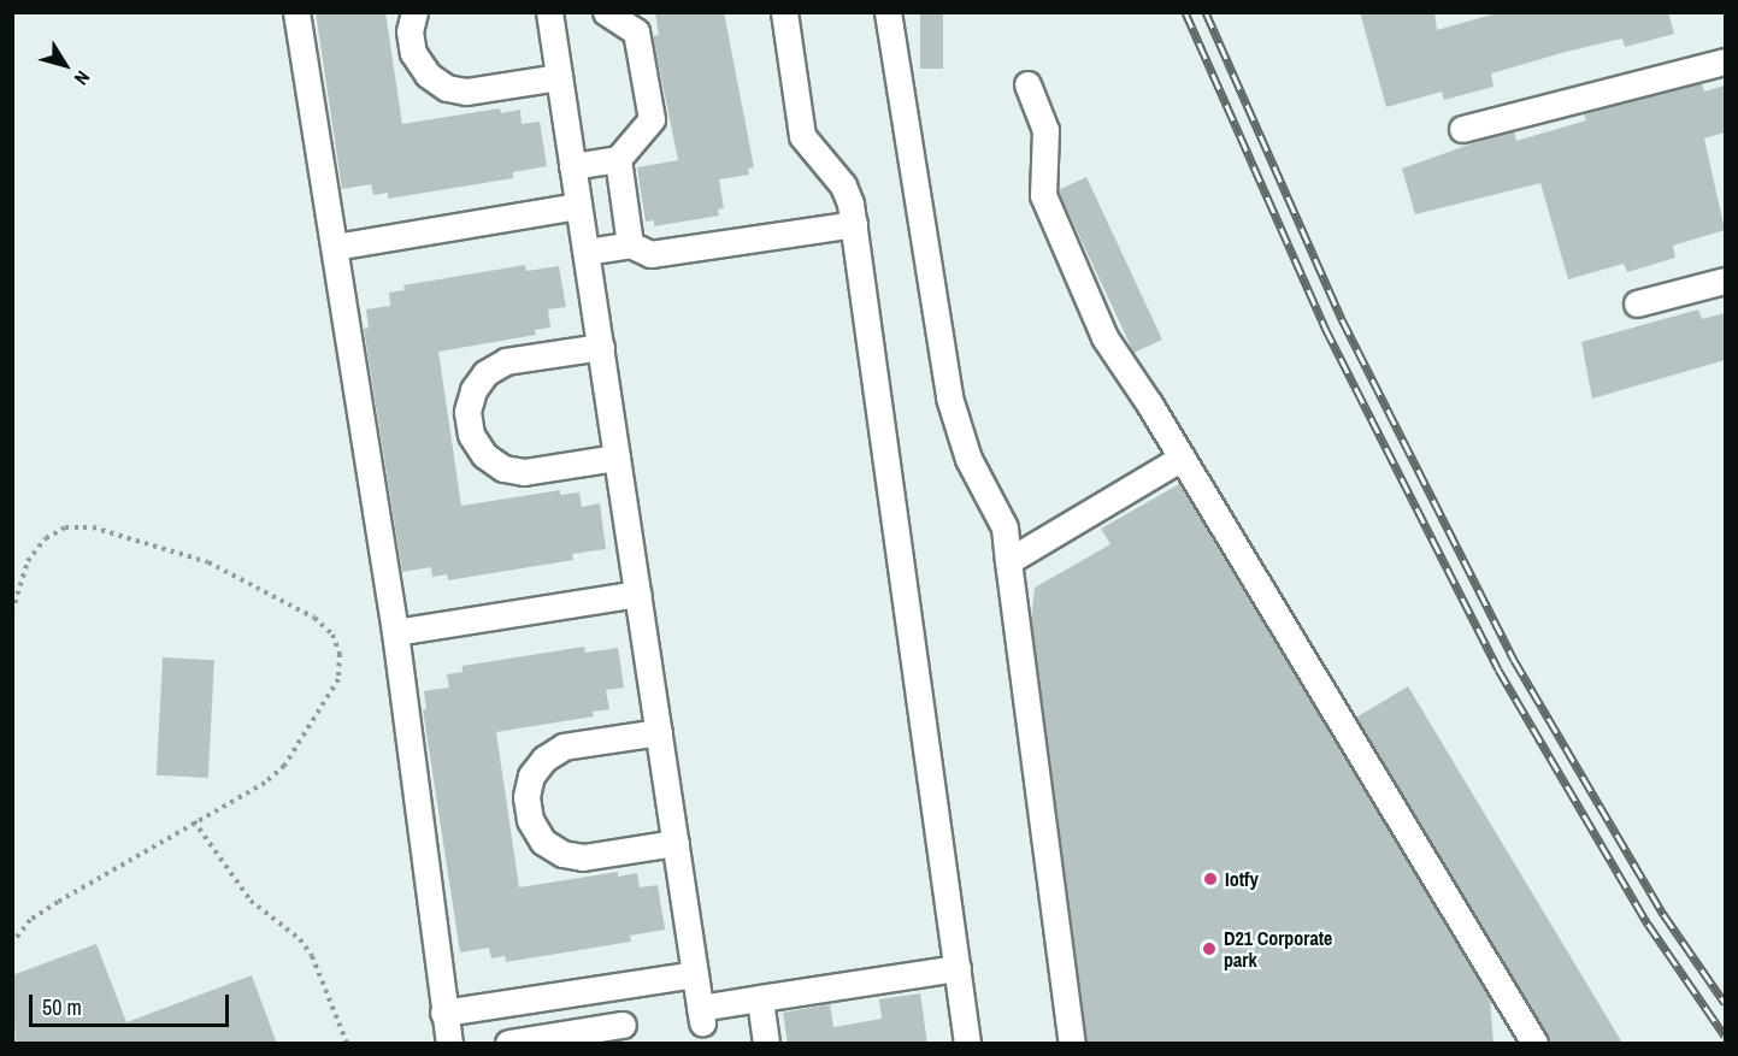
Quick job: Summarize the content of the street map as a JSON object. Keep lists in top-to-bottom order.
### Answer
{
  "places": ["Iotfy", "D21 Corporate park"],
  "scale_bar": "50 m",
  "north": "bottom right"
}
